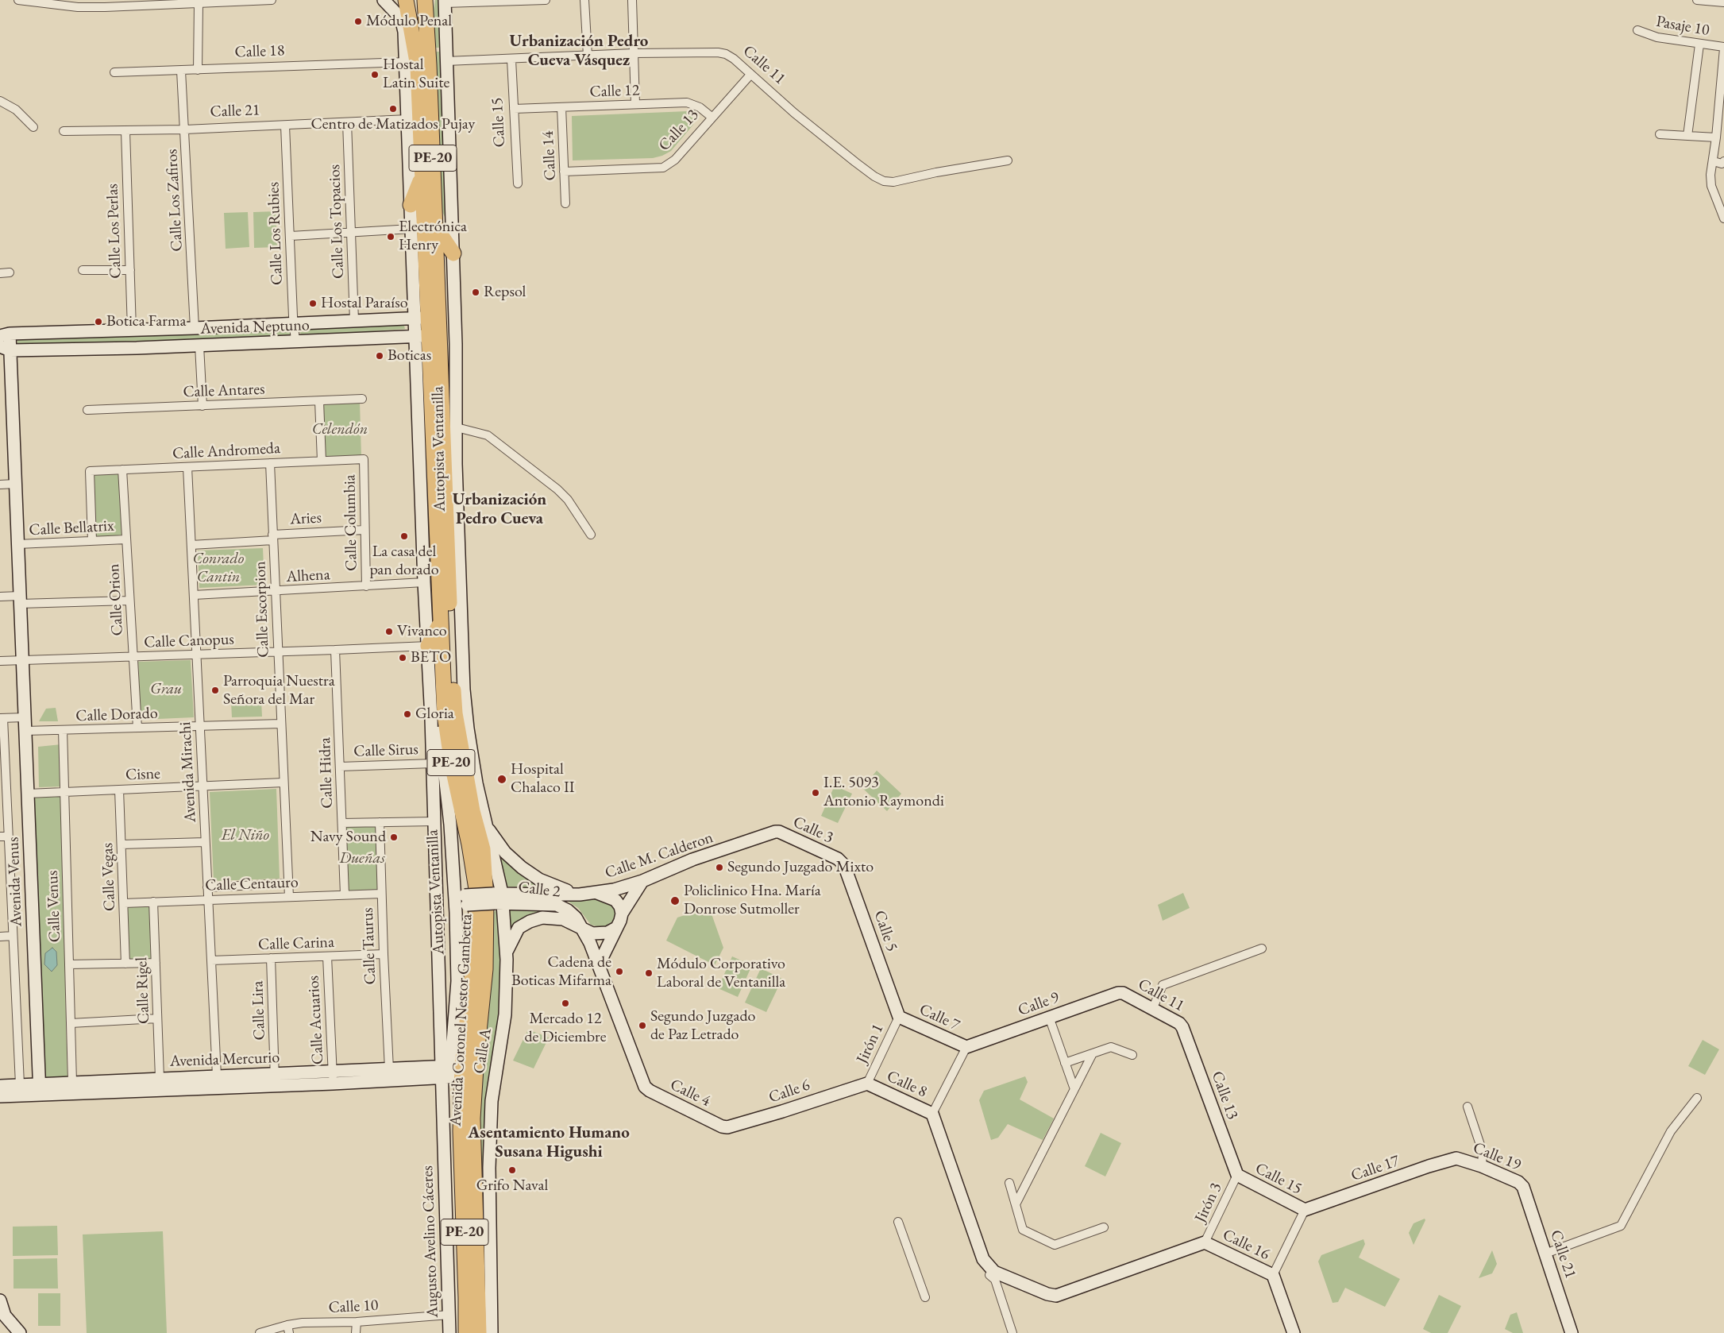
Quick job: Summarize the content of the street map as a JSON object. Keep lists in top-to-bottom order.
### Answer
{
  "streets": {
    "highway": ["PE-20", "Autopista Ventanilla", "Avenida Coronel Nestor Gambetta"],
    "street": [
      "Pasaje 10",
      "Calle 18",
      "Calle 11",
      "Calle 12",
      "Calle 21",
      "Calle 15",
      "Calle 13",
      "Calle 14",
      "Calle Los Zafiros",
      "Calle Los Topacios",
      "Calle Los Perlas",
      "Calle Los Rubies",
      "Avenida Neptuno",
      "Calle Antares",
      "Calle Andromeda",
      "Aries",
      "Calle Columbia",
      "Calle Bellatrix",
      "Alhena",
      "Calle Orion",
      "Calle Escorpion",
      "Calle Canopus",
      "Calle Dorado",
      "Calle Sirus",
      "Avenida Mirachi",
      "Calle Hidra",
      "Cisne",
      "Calle 3",
      "Calle M. Calderon",
      "Calle Vegas",
      "Avenida Venus",
      "Calle Centauro",
      "Calle 2",
      "Calle Venus",
      "Calle 5",
      "Calle Carina",
      "Calle Taurus",
      "Calle Rigel",
      "Calle 9",
      "Calle Lira",
      "Calle 7",
      "Calle Acuarios",
      "Jirón 1",
      "Calle A",
      "Avenida Mercurio",
      "Calle 8",
      "Calle 6",
      "Calle 4",
      "Calle 19",
      "Calle 17",
      "Jirón 3",
      "Augusto Avelino Cáceres",
      "Calle 16",
      "Calle 10"
    ]
  },
  "crossings": [
    ["Calle 18", "Calle Los Zafiros"],
    ["Calle 18", "Autopista Ventanilla"],
    ["Calle 11", "Calle 15"],
    ["Calle 11", "Calle 13"],
    ["Calle 11", "Autopista Ventanilla"],
    ["Calle 11", "Calle 9"],
    ["Calle 12", "Calle 15"],
    ["Calle 12", "Calle 13"],
    ["Calle 12", "Calle 14"],
    ["Calle 21", "Calle Los Zafiros"],
    ["Calle 21", "Calle Los Topacios"],
    ["Calle 21", "Calle Los Perlas"],
    ["Calle 21", "Calle Los Rubies"],
    ["Calle 21", "Autopista Ventanilla"],
    ["Calle 21", "Calle 19"],
    ["Calle 15", "Calle 13"],
    ["Calle 15", "Calle 17"],
    ["Calle 15", "Jirón 3"],
    ["Calle 13", "Calle 14"],
    ["Calle 13", "Jirón 3"],
    ["PE-20", "Avenida Neptuno"],
    ["PE-20", "Autopista Ventanilla"],
    ["Calle Los Zafiros", "Avenida Neptuno"],
    ["Calle Los Topacios", "Avenida Neptuno"],
    ["Calle Los Perlas", "Avenida Neptuno"],
    ["Calle Los Rubies", "Avenida Neptuno"],
    ["Avenida Neptuno", "Autopista Ventanilla"],
    ["Avenida Neptuno", "Avenida Venus"],
    ["Autopista Ventanilla", "Alhena"],
    ["Autopista Ventanilla", "Calle Canopus"],
    ["Autopista Ventanilla", "Calle Sirus"],
    ["Autopista Ventanilla", "Calle M. Calderon"],
    ["Autopista Ventanilla", "Calle 2"],
    ["Autopista Ventanilla", "Avenida Coronel Nestor Gambetta"],
    ["Autopista Ventanilla", "Calle A"],
    ["Autopista Ventanilla", "Avenida Mercurio"],
    ["Autopista Ventanilla", "Augusto Avelino Cáceres"],
    ["Calle Andromeda", "Calle Columbia"],
    ["Calle Andromeda", "Calle Bellatrix"],
    ["Calle Andromeda", "Calle Orion"],
    ["Calle Andromeda", "Calle Escorpion"],
    ["Calle Andromeda", "Avenida Mirachi"],
    ["Aries", "Calle Columbia"],
    ["Aries", "Calle Escorpion"],
    ["Aries", "Avenida Mirachi"],
    ["Calle Columbia", "Alhena"],
    ["Calle Bellatrix", "Calle Orion"],
    ["Calle Bellatrix", "Avenida Venus"],
    ["Alhena", "Calle Escorpion"],
    ["Alhena", "Avenida Mirachi"],
    ["Calle Orion", "Calle Canopus"],
    ["Calle Orion", "Calle Dorado"],
    ["Calle Escorpion", "Calle Canopus"],
    ["Calle Escorpion", "Calle Dorado"],
    ["Calle Escorpion", "Cisne"],
    ["Calle Escorpion", "Calle Centauro"],
    ["Calle Canopus", "Avenida Mirachi"],
    ["Calle Canopus", "Calle Hidra"],
    ["Calle Canopus", "Avenida Venus"],
    ["Calle Dorado", "Avenida Mirachi"],
    ["Calle Dorado", "Avenida Venus"],
    ["Calle Dorado", "Calle Venus"],
    ["Calle Sirus", "Calle Hidra"],
    ["Avenida Mirachi", "Cisne"],
    ["Avenida Mirachi", "Calle Centauro"],
    ["Avenida Mirachi", "Calle Carina"],
    ["Avenida Mirachi", "Avenida Mercurio"],
    ["Calle Hidra", "Calle Centauro"],
    ["Cisne", "Calle Vegas"],
    ["Cisne", "Avenida Venus"],
    ["Cisne", "Calle Venus"],
    ["Calle 3", "Calle M. Calderon"],
    ["Calle 3", "Calle 5"],
    ["Calle M. Calderon", "Calle 2"],
    ["Calle M. Calderon", "Avenida Coronel Nestor Gambetta"],
    ["Calle M. Calderon", "Calle A"],
    ["Calle Vegas", "Calle Centauro"],
    ["Avenida Venus", "Avenida Mercurio"],
    ["Calle Centauro", "Calle Taurus"],
    ["Calle Centauro", "Calle Rigel"],
    ["Calle 2", "Avenida Coronel Nestor Gambetta"],
    ["Calle 2", "Calle A"],
    ["Calle 2", "Calle 4"],
    ["Calle Venus", "Avenida Mercurio"],
    ["Calle 5", "Calle 7"],
    ["Calle 5", "Jirón 1"],
    ["Calle Carina", "Calle Taurus"],
    ["Calle Carina", "Calle Lira"],
    ["Calle Carina", "Calle Acuarios"],
    ["Calle Taurus", "Avenida Mercurio"],
    ["Calle Rigel", "Avenida Mercurio"],
    ["Calle 9", "Calle 7"],
    ["Calle Lira", "Avenida Mercurio"],
    ["Calle 7", "Jirón 1"],
    ["Calle Acuarios", "Avenida Mercurio"],
    ["Avenida Coronel Nestor Gambetta", "Calle A"],
    ["Jirón 1", "Calle 8"],
    ["Jirón 1", "Calle 6"],
    ["Avenida Mercurio", "Augusto Avelino Cáceres"],
    ["Calle 8", "Calle 6"],
    ["Calle 6", "Calle 4"],
    ["Calle 19", "Calle 17"],
    ["Jirón 3", "Calle 16"],
    ["Augusto Avelino Cáceres", "Calle 10"]
  ],
  "districts": ["Urbanización Pedro Cueva Vásquez", "Urbanización Pedro Cueva", "Asentamiento Humano Susana Higushi"],
  "parks": [
    "Celendón",
    "Conrado Cantin",
    "Grau",
    "El Niño",
    "Dueñas"
  ],
  "places": [
    "Módulo Penal",
    "Hostal Latin Suite",
    "Centro de Matizados Pujay",
    "Electrónica Henry",
    "Repsol",
    "Hostal Paraíso",
    "Botica Farma",
    "Boticas",
    "La casa del pan dorado",
    "Vivanco",
    "BETO",
    "Parroquia Nuestra Señora del Mar",
    "Gloria",
    "Hospital Chalaco II",
    "I.E. 5093 Antonio Raymondi",
    "Navy Sound",
    "Segundo Juzgado Mixto",
    "Policlinico Hna. María Donrose Sutmoller",
    "Cadena de Boticas Mifarma",
    "Módulo Corporativo Laboral de Ventanilla",
    "Mercado 12 de Diciembre",
    "Segundo Juzgado de Paz Letrado",
    "Grifo Naval"
  ]
}
